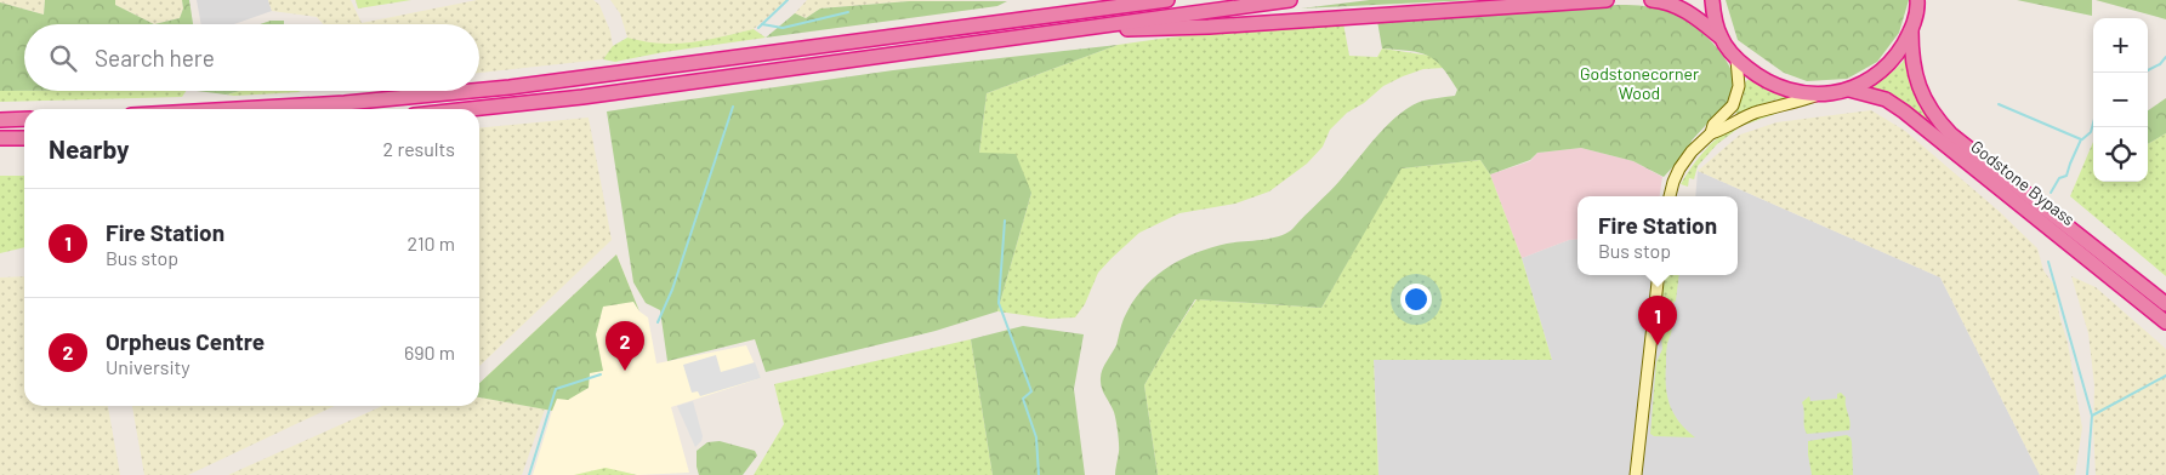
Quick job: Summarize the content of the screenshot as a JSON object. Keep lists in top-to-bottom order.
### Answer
{
  "streets": {
    "highway": ["Godstone Bypass"]
  },
  "parks": ["Godstonecorner Wood"],
  "page": {
    "map_buttons": ["+", "−"],
    "search": "Search here",
    "heading": ["Nearby", "2 results"],
    "list": [
      {
        "mark": "1",
        "name": "Fire Station",
        "note": "Bus stop",
        "value": "210 m"
      },
      {
        "mark": "2",
        "name": "Orpheus Centre",
        "note": "University",
        "value": "690 m"
      }
    ],
    "popup": ["Fire Station", "Bus stop"],
    "pins": ["1", "2"]
  }
}
